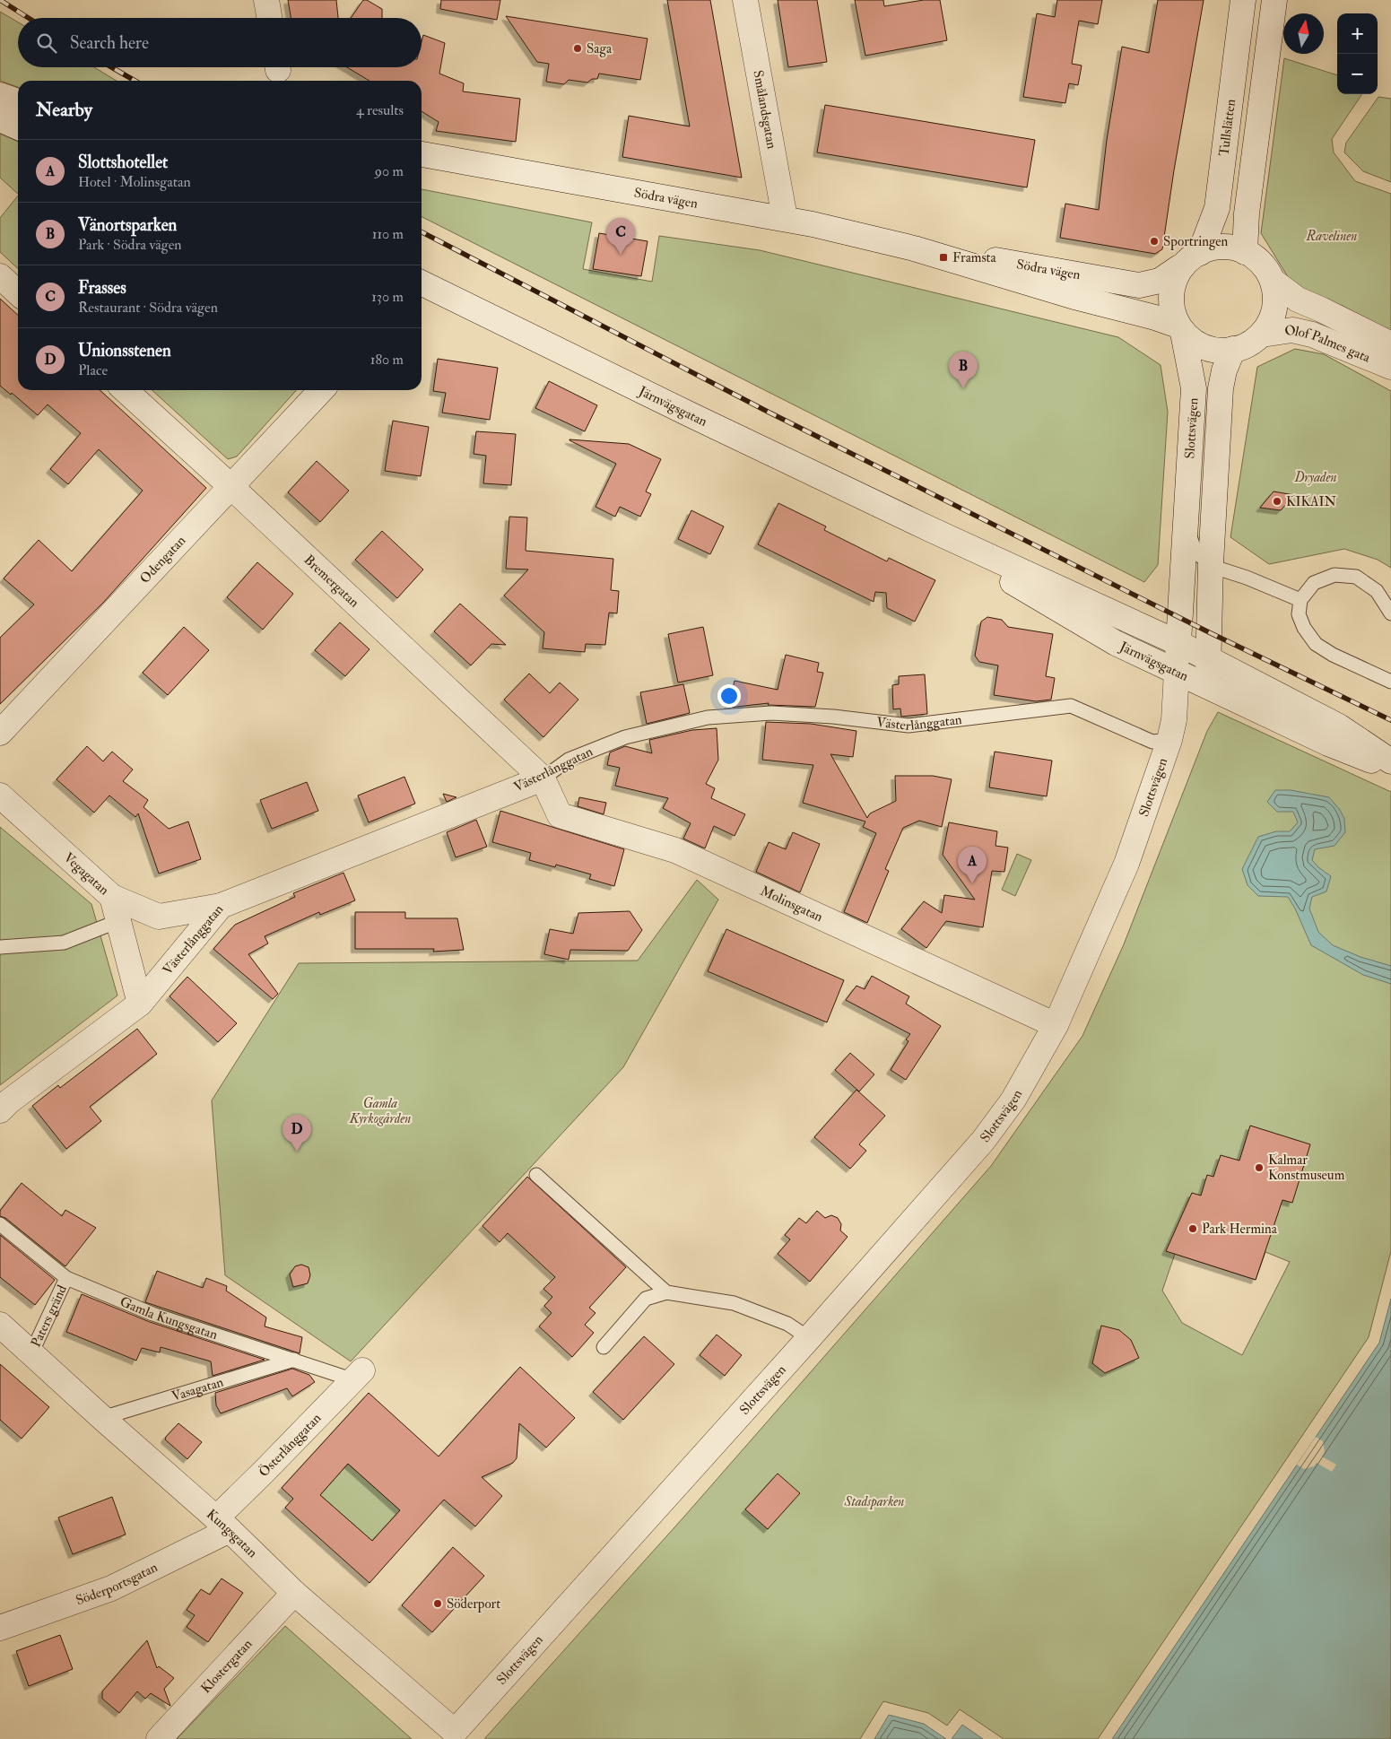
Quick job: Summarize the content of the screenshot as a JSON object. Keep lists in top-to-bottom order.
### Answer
{
  "streets": {
    "street": [
      "Smålandsgatan",
      "Tullslätten",
      "Södra vägen",
      "Olof Palmes gata",
      "Järnvägsgatan",
      "Slottsvägen",
      "Odengatan",
      "Bremergatan",
      "Västerlånggatan",
      "Vegagatan",
      "Molinsgatan",
      "Österlånggatan",
      "Kungsgatan",
      "Söderportsgatan",
      "Klostergatan"
    ],
    "lane": ["Paters gränd", "Gamla Kungsgatan", "Vasagatan"]
  },
  "crossings": [
    ["Smålandsgatan", "Södra vägen"],
    ["Tullslätten", "Södra vägen"],
    ["Tullslätten", "Olof Palmes gata"],
    ["Tullslätten", "Slottsvägen"],
    ["Södra vägen", "Olof Palmes gata"],
    ["Södra vägen", "Slottsvägen"],
    ["Olof Palmes gata", "Slottsvägen"],
    ["Järnvägsgatan", "Slottsvägen"],
    ["Slottsvägen", "Västerlånggatan"],
    ["Slottsvägen", "Molinsgatan"],
    ["Slottsvägen", "Kungsgatan"],
    ["Odengatan", "Bremergatan"],
    ["Bremergatan", "Västerlånggatan"],
    ["Bremergatan", "Molinsgatan"],
    ["Västerlånggatan", "Vegagatan"],
    ["Västerlånggatan", "Molinsgatan"],
    ["Paters gränd", "Gamla Kungsgatan"],
    ["Paters gränd", "Kungsgatan"],
    ["Gamla Kungsgatan", "Vasagatan"],
    ["Gamla Kungsgatan", "Österlånggatan"],
    ["Vasagatan", "Kungsgatan"],
    ["Österlånggatan", "Kungsgatan"],
    ["Österlånggatan", "Söderportsgatan"],
    ["Kungsgatan", "Söderportsgatan"],
    ["Kungsgatan", "Klostergatan"]
  ],
  "parks": [
    "Ravelinen",
    "Dryaden",
    "Gamla Kyrkogården",
    "Stadsparken"
  ],
  "places": {
    "other": [
      "Saga",
      "Sportringen",
      "KIKAIN",
      "Kalmar Konstmuseum",
      "Park Hermina",
      "Söderport"
    ],
    "transit": ["Framsta"]
  },
  "north": "top",
  "page": {
    "map_buttons": ["+", "−"],
    "search": "Search here",
    "heading": ["Nearby", "4 results"],
    "list": [
      {
        "mark": "A",
        "name": "Slottshotellet",
        "note": "Hotel · Molinsgatan",
        "value": "90 m"
      },
      {
        "mark": "B",
        "name": "Vänortsparken",
        "note": "Park · Södra vägen",
        "value": "110 m"
      },
      {
        "mark": "C",
        "name": "Frasses",
        "note": "Restaurant · Södra vägen",
        "value": "130 m"
      },
      {
        "mark": "D",
        "name": "Unionsstenen",
        "note": "Place",
        "value": "180 m"
      }
    ],
    "pins": [
      "C",
      "B",
      "A",
      "D"
    ]
  }
}
